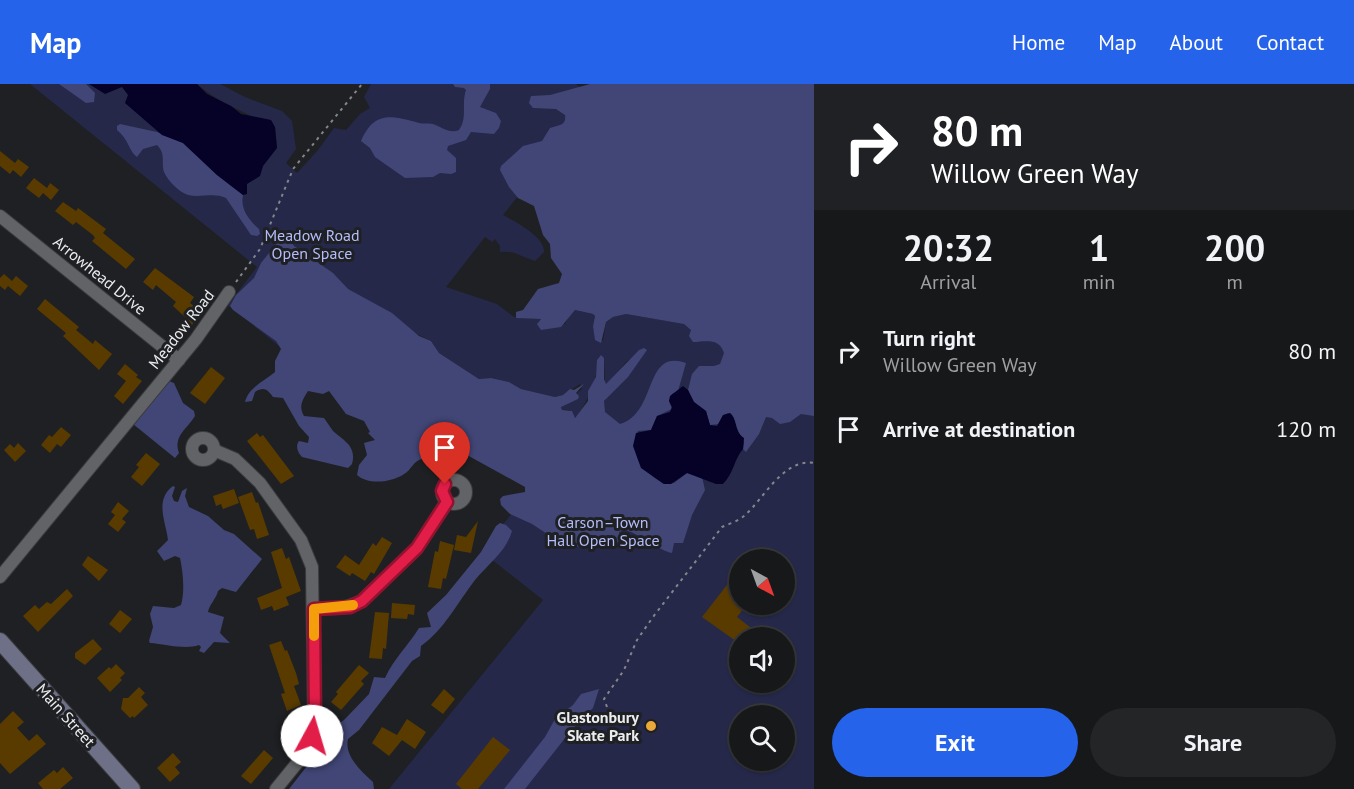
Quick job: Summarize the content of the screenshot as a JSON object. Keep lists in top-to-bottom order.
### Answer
{
  "streets": {
    "main road": ["Main Street"],
    "street": ["Arrowhead Drive", "Meadow Road"]
  },
  "crossings": [
    ["Arrowhead Drive", "Meadow Road"]
  ],
  "parks": ["Meadow Road Open Space", "Carson–Town Hall Open Space"],
  "places": ["Glastonbury Skate Park"],
  "north": "bottom right",
  "page": {
    "header": "Map",
    "nav": [
      "Home",
      "Map",
      "About",
      "Contact"
    ],
    "turn": ["80 m", "Willow Green Way"],
    "eta": [
      "20:32",
      "Arrival",
      "1",
      "min",
      "200",
      "m"
    ],
    "list": [
      {
        "name": "Turn right",
        "note": "Willow Green Way",
        "value": "80 m"
      },
      {
        "name": "Arrive at destination",
        "value": "120 m"
      }
    ],
    "buttons": ["Exit", "Share"]
  }
}
